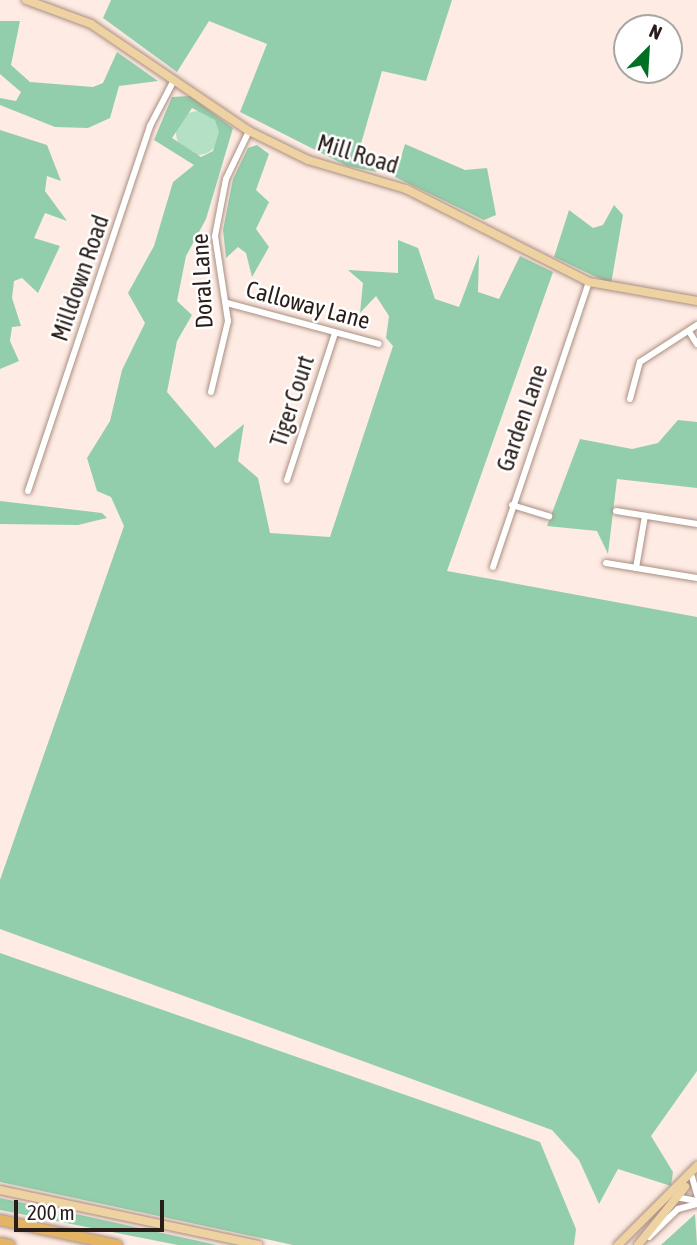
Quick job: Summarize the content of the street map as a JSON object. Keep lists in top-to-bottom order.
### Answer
{
  "streets": {
    "main road": ["Mill Road"],
    "street": [
      "Milldown Road",
      "Doral Lane",
      "Calloway Lane",
      "Tiger Court",
      "Garden Lane"
    ]
  },
  "crossings": [
    ["Mill Road", "Milldown Road"],
    ["Mill Road", "Doral Lane"],
    ["Mill Road", "Garden Lane"],
    ["Doral Lane", "Calloway Lane"],
    ["Calloway Lane", "Tiger Court"]
  ],
  "scale_bar": "200 m",
  "north": "top right"
}
